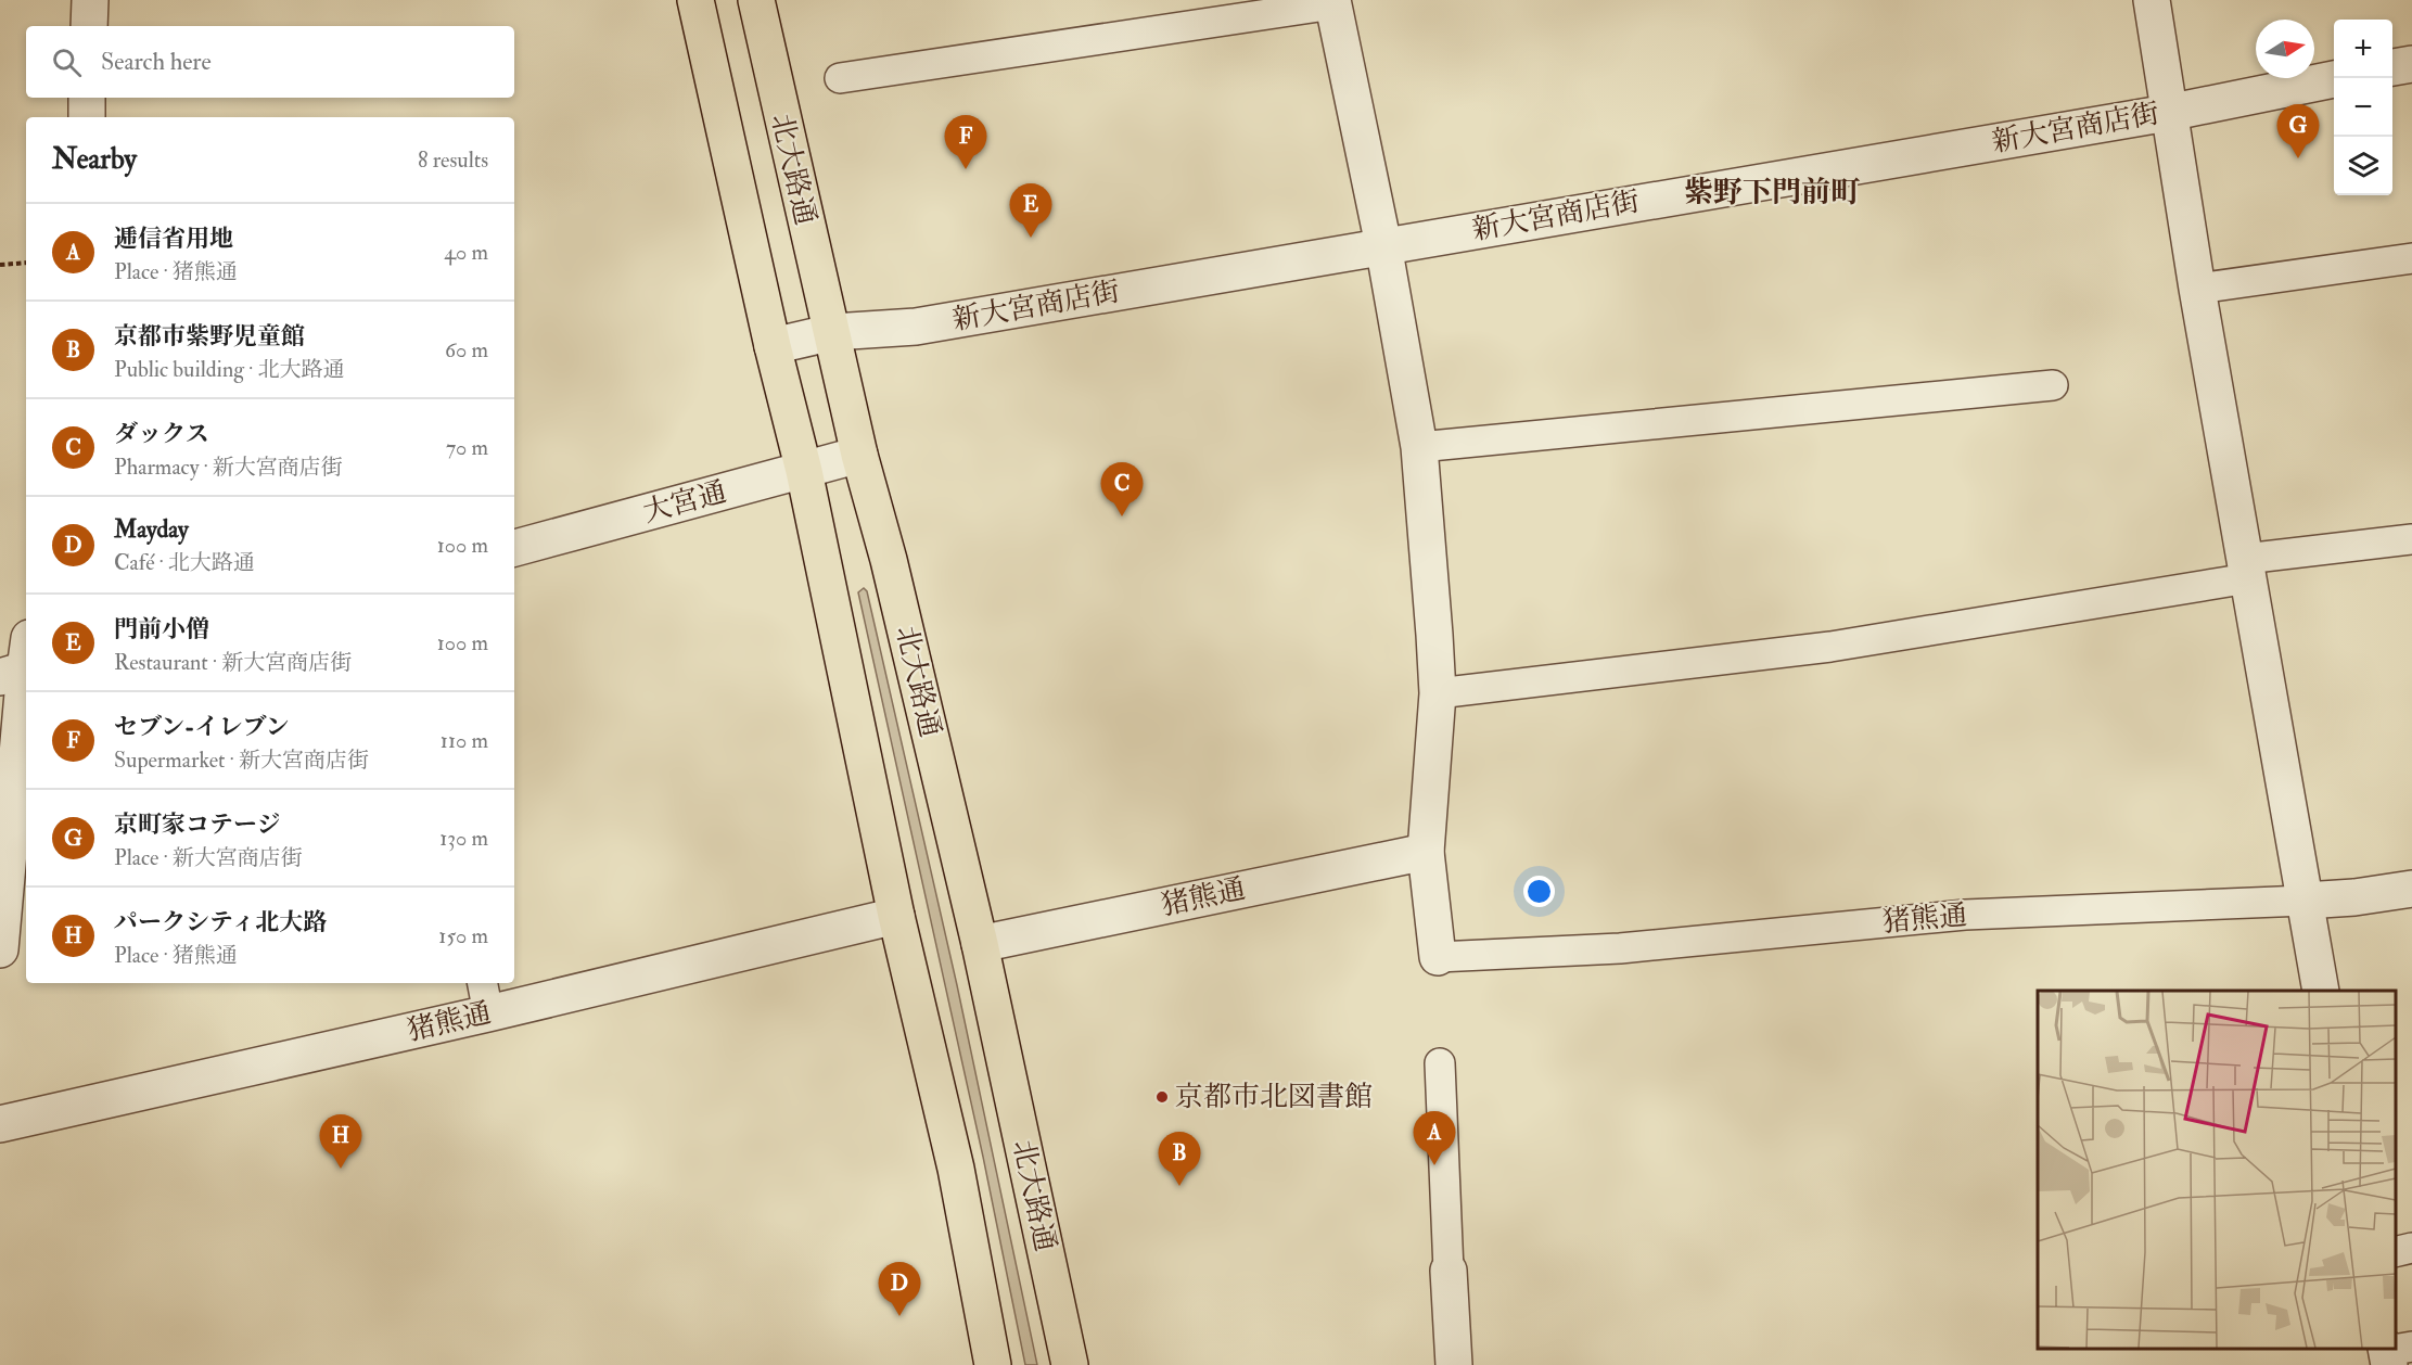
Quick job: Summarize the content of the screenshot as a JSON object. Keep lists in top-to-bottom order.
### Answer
{
  "streets": {
    "main road": ["北大路通"],
    "street": ["新大宮商店街", "大宮通", "猪熊通"]
  },
  "crossings": [
    ["新大宮商店街", "北大路通"],
    ["北大路通", "大宮通"],
    ["北大路通", "猪熊通"]
  ],
  "districts": ["紫野下門前町"],
  "places": ["京都市北図書館"],
  "north": "right",
  "page": {
    "map_buttons": ["+", "−"],
    "search": "Search here",
    "pins": [
      "G",
      "F",
      "E",
      "C",
      "A",
      "H",
      "B",
      "D"
    ],
    "heading": ["Nearby", "8 results"],
    "list": [
      {
        "mark": "A",
        "name": "逓信省用地",
        "note": "Place · 猪熊通",
        "value": "40 m"
      },
      {
        "mark": "B",
        "name": "京都市紫野児童館",
        "note": "Public building · 北大路通",
        "value": "60 m"
      },
      {
        "mark": "C",
        "name": "ダックス",
        "note": "Pharmacy · 新大宮商店街",
        "value": "70 m"
      },
      {
        "mark": "D",
        "name": "Mayday",
        "note": "Café · 北大路通",
        "value": "100 m"
      },
      {
        "mark": "E",
        "name": "門前小僧",
        "note": "Restaurant · 新大宮商店街",
        "value": "100 m"
      },
      {
        "mark": "F",
        "name": "セブン-イレブン",
        "note": "Supermarket · 新大宮商店街",
        "value": "110 m"
      },
      {
        "mark": "G",
        "name": "京町家コテージ",
        "note": "Place · 新大宮商店街",
        "value": "130 m"
      },
      {
        "mark": "H",
        "name": "パークシティ北大路",
        "note": "Place · 猪熊通",
        "value": "150 m"
      }
    ]
  }
}
